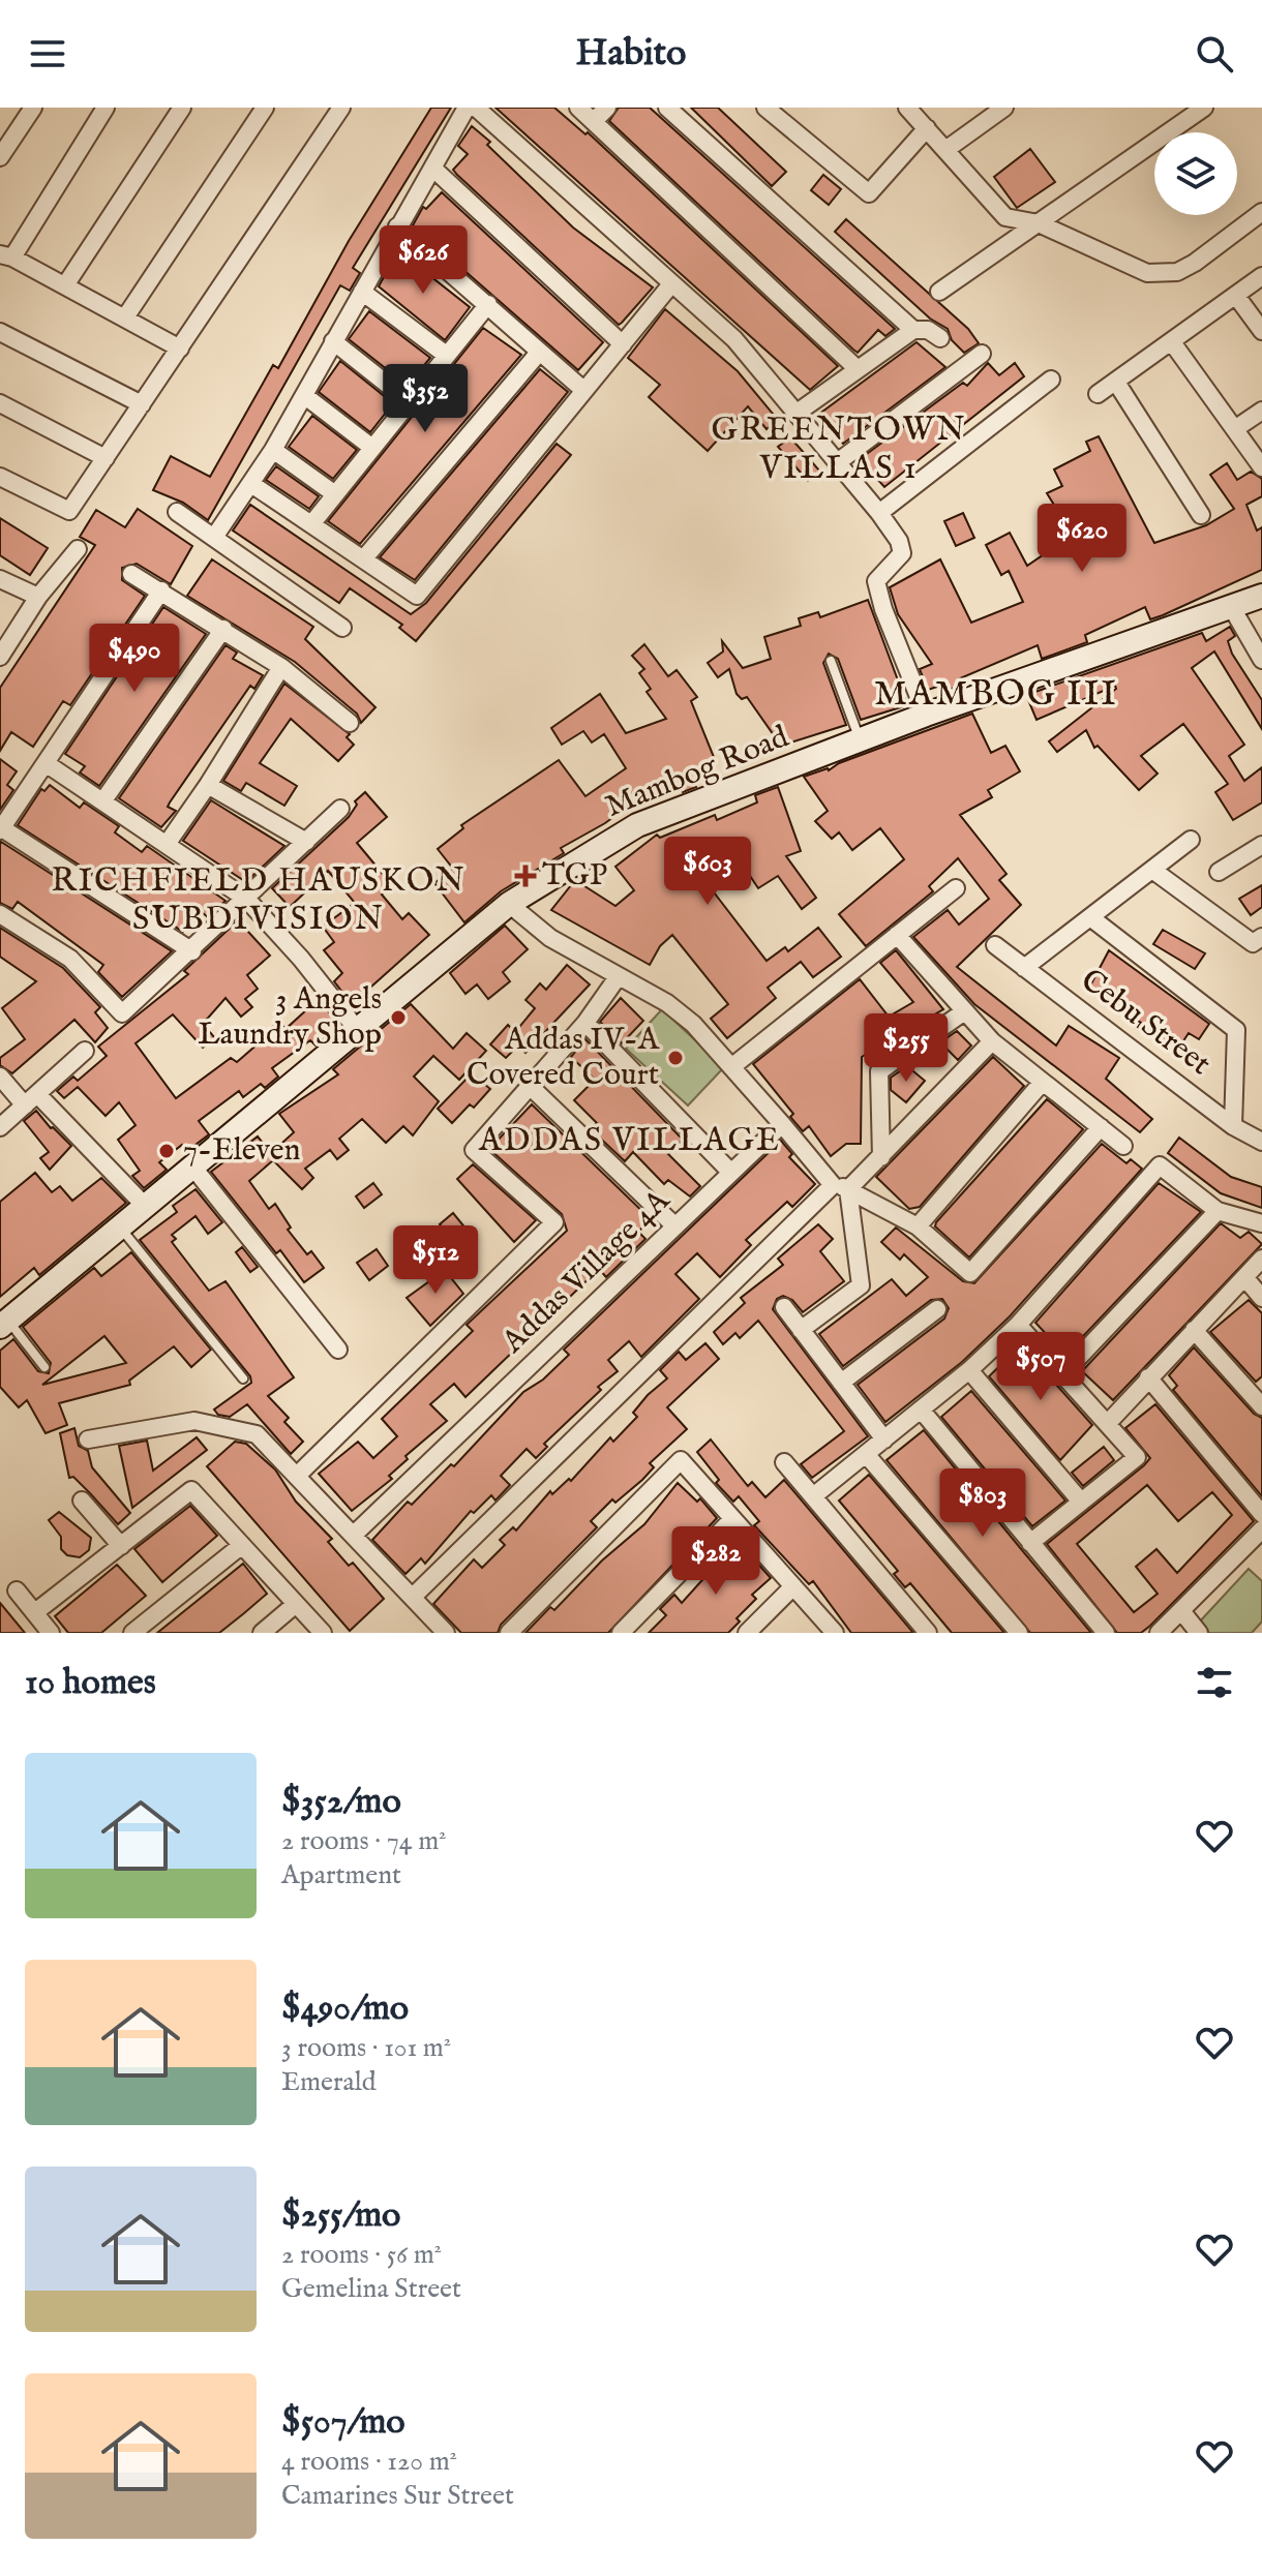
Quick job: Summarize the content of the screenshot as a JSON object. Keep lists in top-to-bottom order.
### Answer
{
  "streets": {
    "main road": ["Mambog Road"],
    "street": ["Cebu Street", "Addas Village 4A"]
  },
  "districts": [
    "GREENTOWN VILLAS 1",
    "MAMBOG III",
    "RICHFIELD HAUSKON SUBDIVISION",
    "ADDAS VILLAGE"
  ],
  "places": {
    "health": ["TGP"],
    "other": ["3 Angels Laundry Shop", "Addas IV-A Covered Court", "7-Eleven"]
  },
  "page": {
    "header": "Habito",
    "price": [
      "$626",
      "$352",
      "$620",
      "$490",
      "$603",
      "$255",
      "$512",
      "$507",
      "$803",
      "$282"
    ],
    "heading": "10 homes",
    "list": [
      {
        "name": "$352/mo",
        "note": "2 rooms · 74 m² · Apartment"
      },
      {
        "name": "$490/mo",
        "note": "3 rooms · 101 m² · Emerald"
      },
      {
        "name": "$255/mo",
        "note": "2 rooms · 56 m² · Gemelina Street"
      },
      {
        "name": "$507/mo",
        "note": "4 rooms · 120 m² · Camarines Sur Street"
      }
    ]
  }
}
